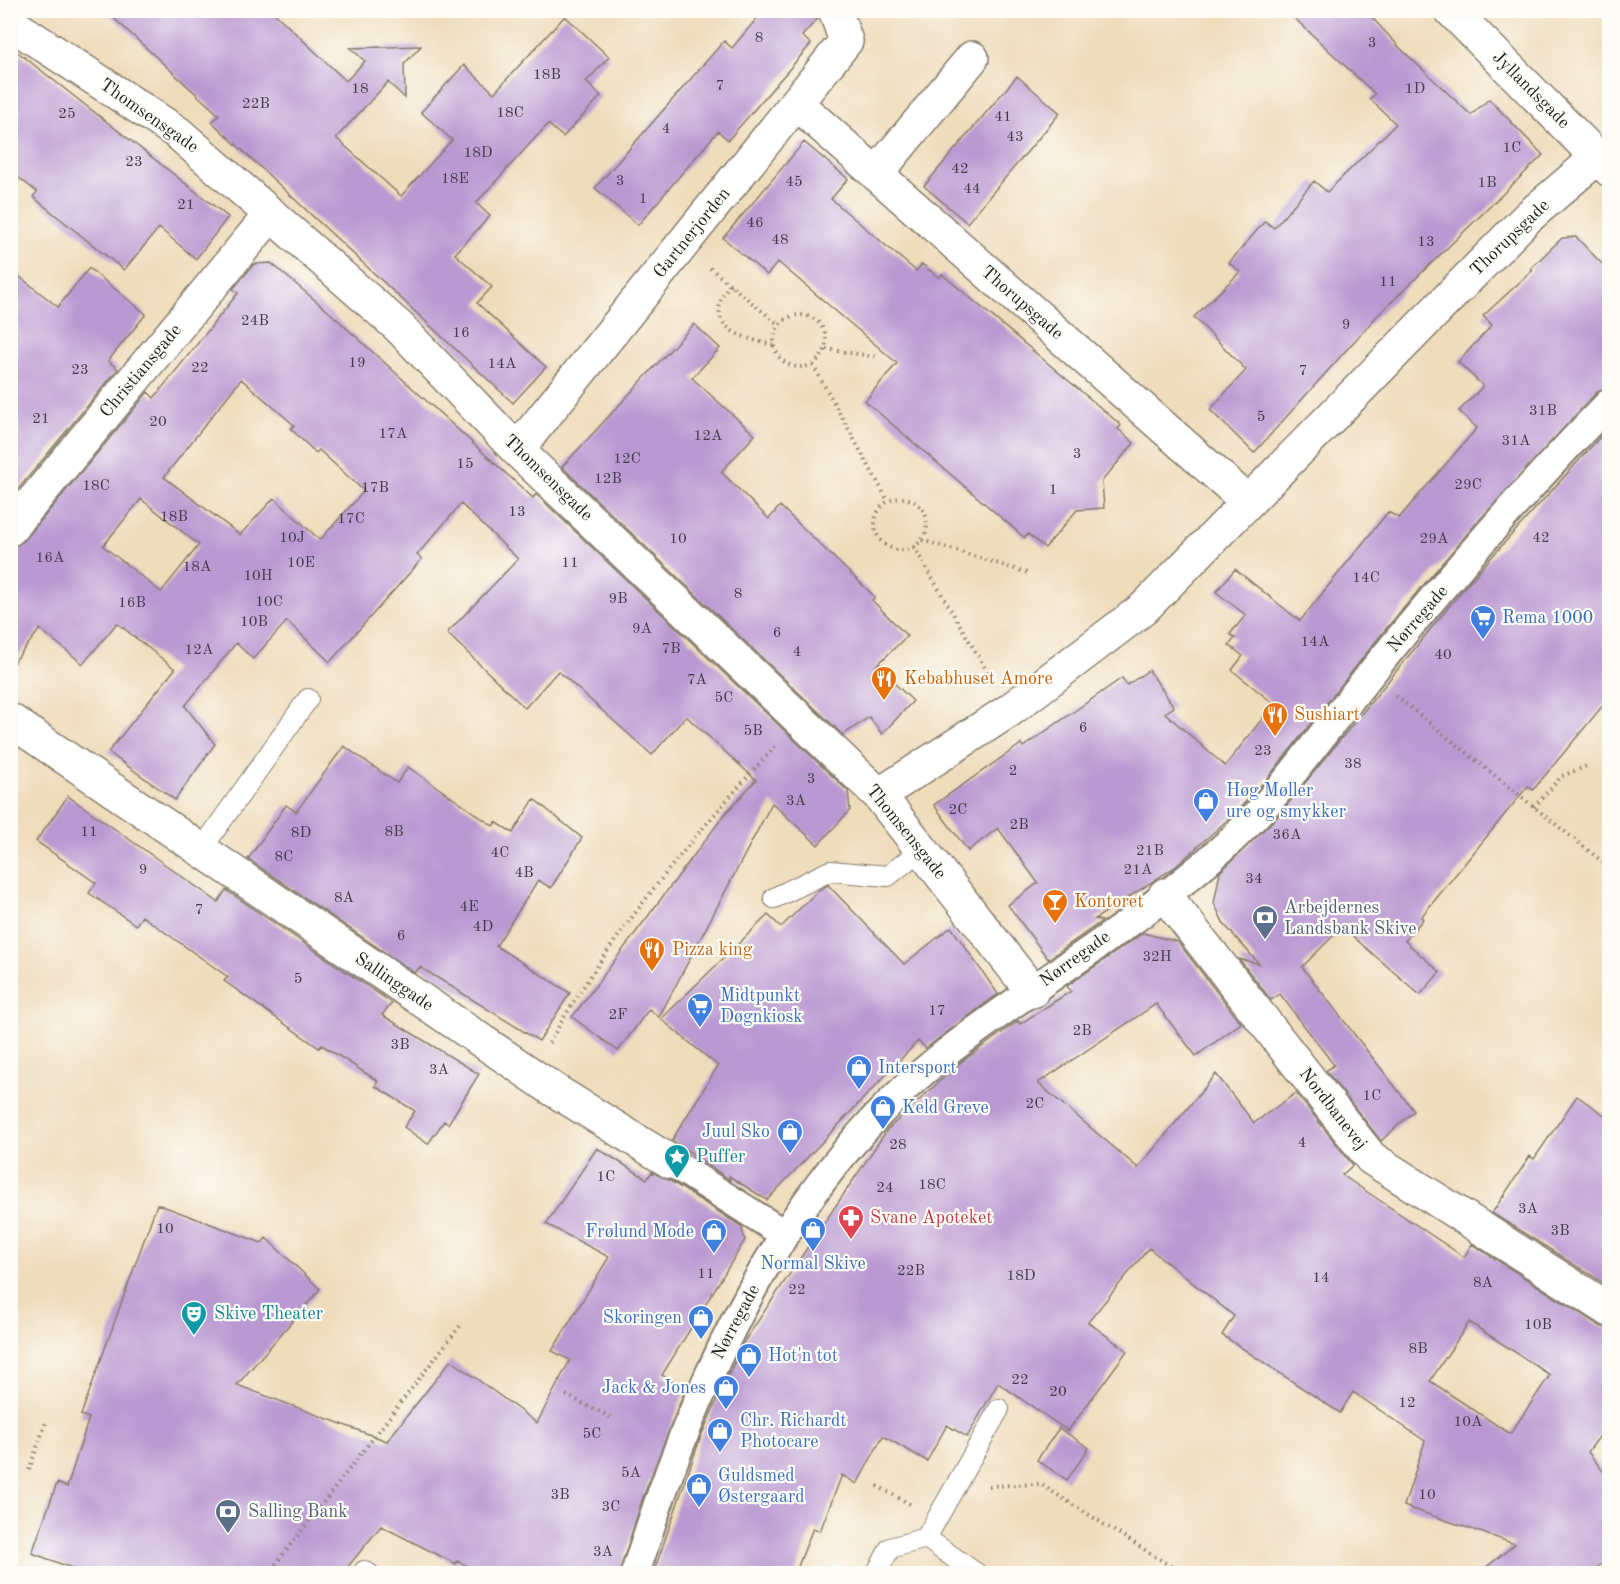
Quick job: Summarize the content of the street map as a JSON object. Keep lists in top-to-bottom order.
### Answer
{
  "streets": {
    "street": [
      "Jyllandsgade",
      "Thomsensgade",
      "Gartnerjorden",
      "Thorupsgade",
      "Christiansgade",
      "Nørregade",
      "Sallinggade",
      "Nordbanevej"
    ]
  },
  "crossings": [
    ["Jyllandsgade", "Thorupsgade"],
    ["Thomsensgade", "Gartnerjorden"],
    ["Thomsensgade", "Thorupsgade"],
    ["Thomsensgade", "Christiansgade"],
    ["Thomsensgade", "Nørregade"],
    ["Gartnerjorden", "Thorupsgade"],
    ["Nørregade", "Sallinggade"],
    ["Nørregade", "Nordbanevej"]
  ],
  "places": {
    "supermarket": ["Rema 1000", "Midtpunkt Døgnkiosk"],
    "restaurant": ["Kebabhuset Amore", "Sushiart", "Pizza king"],
    "shop": [
      "Høg Møller ure og smykker",
      "Intersport",
      "Keld Greve",
      "Juul Sko",
      "Normal Skive",
      "Frølund Mode",
      "Skoringen",
      "Hot'n tot",
      "Jack & Jones",
      "Chr. Richardt Photocare",
      "Guldsmed Østergaard"
    ],
    "bar": ["Kontoret"],
    "bank": ["Arbejdernes Landsbank Skive", "Salling Bank"],
    "place": ["Puffer"],
    "pharmacy": ["Svane Apoteket"],
    "theatre": ["Skive Theater"]
  },
  "house_numbers": [
    "8",
    "3",
    "18B",
    "7",
    "18",
    "1D",
    "22B",
    "18C",
    "25",
    "41",
    "4",
    "43",
    "1C",
    "18D",
    "23",
    "42",
    "18E",
    "3",
    "45",
    "1B",
    "44",
    "1",
    "21",
    "46",
    "48",
    "13",
    "11",
    "24B",
    "9",
    "16",
    "19",
    "14A",
    "22",
    "23",
    "7",
    "31B",
    "5",
    "21",
    "20",
    "17A",
    "12A",
    "31A",
    "3",
    "12C",
    "15",
    "12B",
    "29C",
    "18C",
    "17B",
    "1",
    "13",
    "18B",
    "17C",
    "10J",
    "42",
    "10",
    "29A",
    "16A",
    "10E",
    "11",
    "18A",
    "10H",
    "14C",
    "8",
    "9B",
    "10C",
    "16B",
    "10B",
    "9A",
    "6",
    "14A",
    "7B",
    "12A",
    "4",
    "40",
    "7A",
    "5C",
    "6",
    "5B",
    "23",
    "38",
    "2",
    "3",
    "3A",
    "2C",
    "2B",
    "11",
    "8B",
    "8D",
    "36A",
    "21B",
    "4C",
    "8C",
    "9",
    "21A",
    "4B",
    "34",
    "8A",
    "4E",
    "7",
    "4D",
    "6",
    "32H",
    "5",
    "17",
    "2F",
    "2B",
    "3B",
    "3A",
    "1C",
    "2C",
    "4",
    "28",
    "1C",
    "18C",
    "24",
    "3A",
    "10",
    "3B",
    "22B",
    "11",
    "18D",
    "14",
    "8A",
    "22",
    "10B",
    "8B",
    "22",
    "20",
    "12",
    "10A",
    "5C",
    "5A",
    "3B",
    "10",
    "3C",
    "3A"
  ]
}
